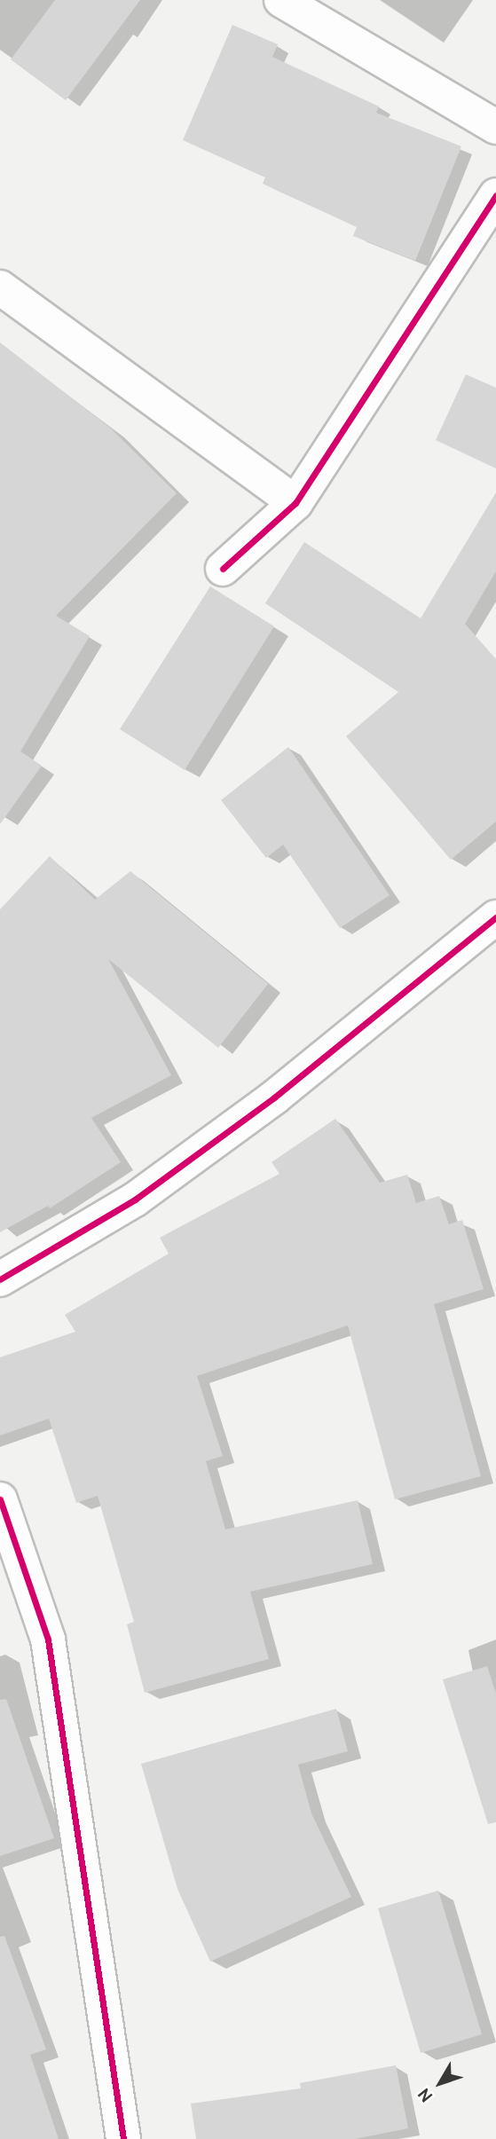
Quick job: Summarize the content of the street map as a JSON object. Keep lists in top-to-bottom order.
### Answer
{
  "north": "bottom left"
}
